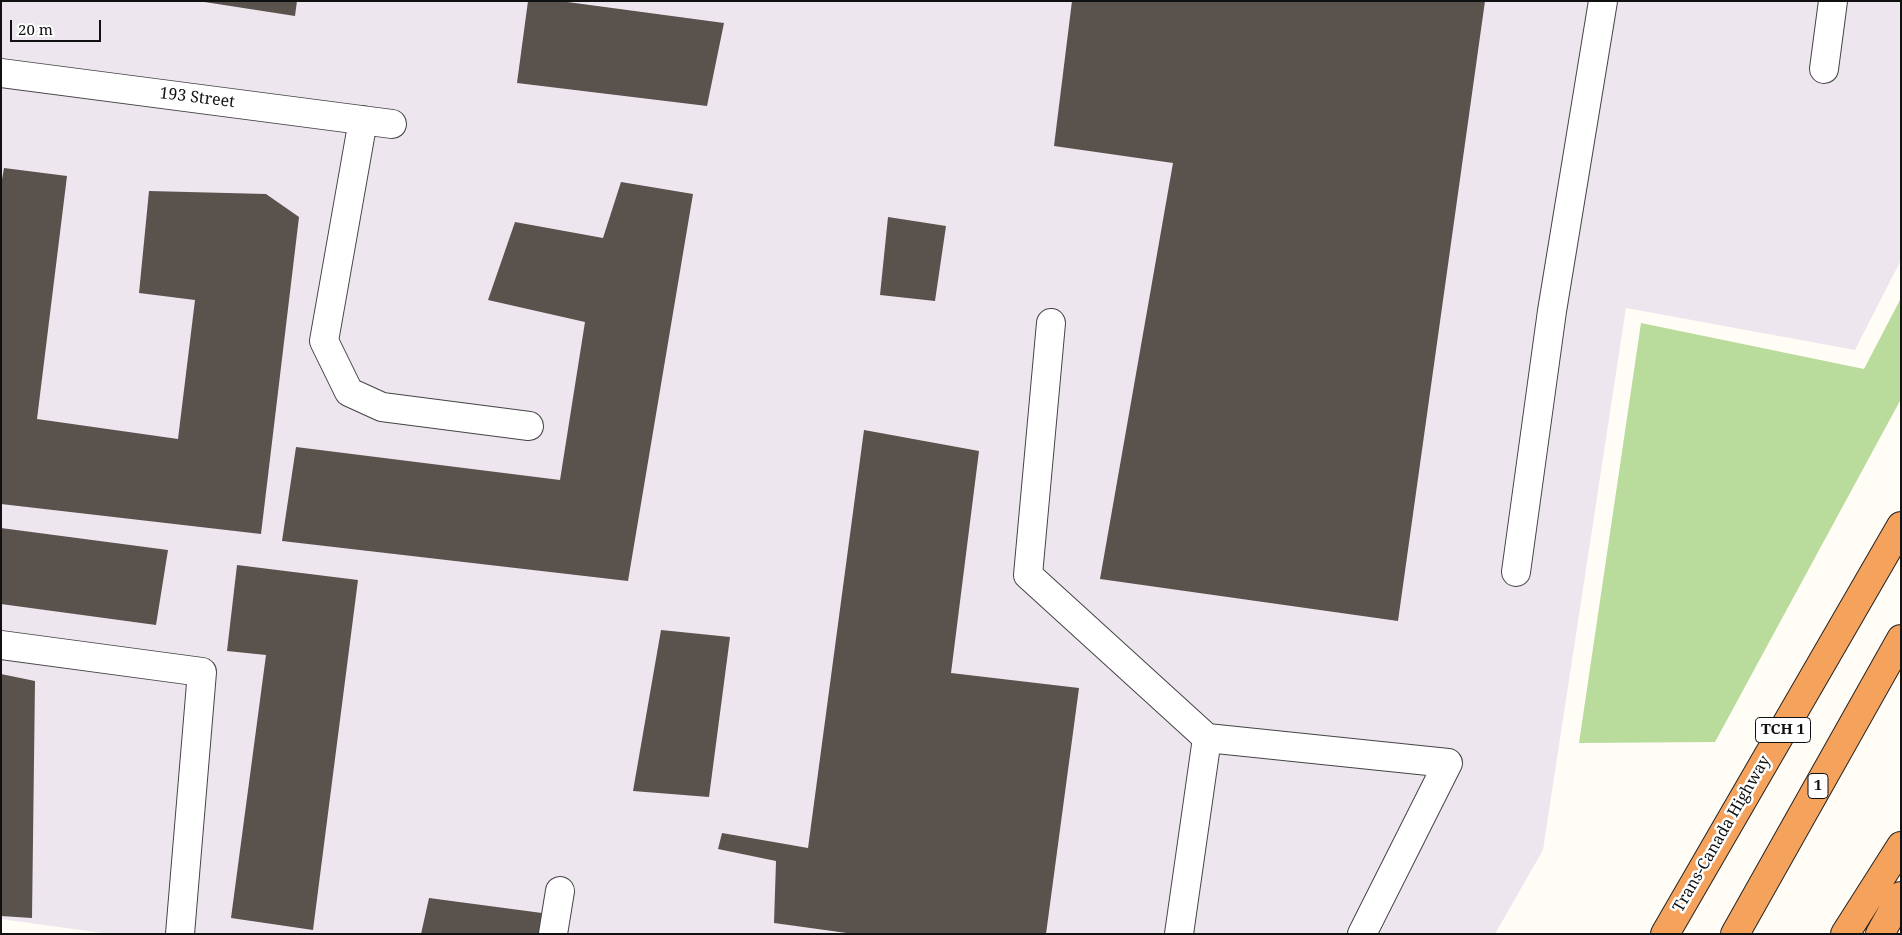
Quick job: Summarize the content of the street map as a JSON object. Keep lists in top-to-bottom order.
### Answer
{
  "streets": {
    "highway": ["TCH 1", "1", "Trans-Canada Highway"],
    "street": ["193 Street"]
  },
  "scale_bar": "20 m"
}
